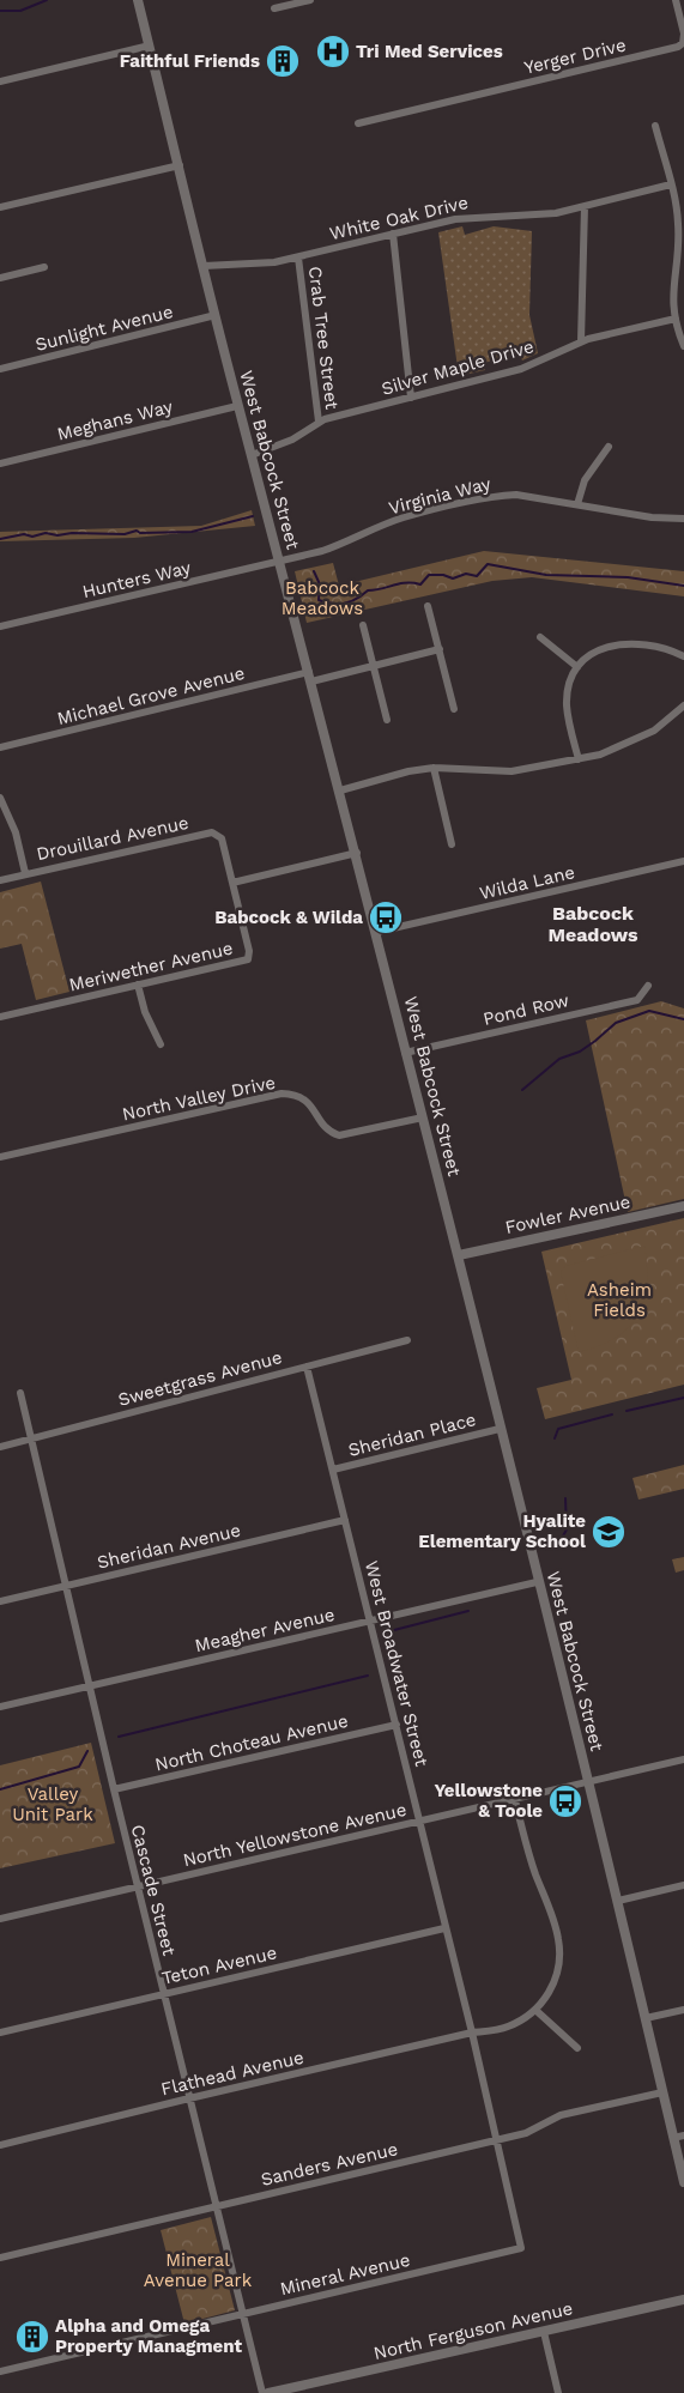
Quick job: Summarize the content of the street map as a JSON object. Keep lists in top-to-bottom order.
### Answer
{
  "streets": {
    "street": [
      "Yerger Drive",
      "White Oak Drive",
      "Sunlight Avenue",
      "Crab Tree Street",
      "Silver Maple Drive",
      "Meghans Way",
      "West Babcock Street",
      "Virginia Way",
      "Hunters Way",
      "Michael Grove Avenue",
      "Drouillard Avenue",
      "Wilda Lane",
      "Meriwether Avenue",
      "Pond Row",
      "North Valley Drive",
      "Fowler Avenue",
      "Sweetgrass Avenue",
      "Sheridan Place",
      "Sheridan Avenue",
      "Meagher Avenue",
      "West Broadwater Street",
      "North Choteau Avenue",
      "North Yellowstone Avenue",
      "Cascade Street",
      "Teton Avenue",
      "Flathead Avenue",
      "Sanders Avenue",
      "Mineral Avenue",
      "North Ferguson Avenue"
    ]
  },
  "crossings": [
    ["White Oak Drive", "Crab Tree Street"],
    ["White Oak Drive", "West Babcock Street"],
    ["Sunlight Avenue", "West Babcock Street"],
    ["Crab Tree Street", "Silver Maple Drive"],
    ["Silver Maple Drive", "West Babcock Street"],
    ["Meghans Way", "West Babcock Street"],
    ["West Babcock Street", "Virginia Way"],
    ["West Babcock Street", "Hunters Way"],
    ["West Babcock Street", "Michael Grove Avenue"],
    ["West Babcock Street", "Wilda Lane"],
    ["West Babcock Street", "Pond Row"],
    ["West Babcock Street", "North Valley Drive"],
    ["West Babcock Street", "Fowler Avenue"],
    ["West Babcock Street", "Sheridan Place"],
    ["West Babcock Street", "Meagher Avenue"],
    ["West Babcock Street", "North Yellowstone Avenue"],
    ["West Babcock Street", "Sanders Avenue"],
    ["Virginia Way", "Hunters Way"],
    ["Drouillard Avenue", "Meriwether Avenue"],
    ["Sweetgrass Avenue", "West Broadwater Street"],
    ["Sweetgrass Avenue", "Cascade Street"],
    ["Sheridan Place", "West Broadwater Street"],
    ["Sheridan Avenue", "West Broadwater Street"],
    ["Sheridan Avenue", "Cascade Street"],
    ["Meagher Avenue", "West Broadwater Street"],
    ["Meagher Avenue", "Cascade Street"],
    ["West Broadwater Street", "North Choteau Avenue"],
    ["West Broadwater Street", "North Yellowstone Avenue"],
    ["West Broadwater Street", "Teton Avenue"],
    ["West Broadwater Street", "Flathead Avenue"],
    ["West Broadwater Street", "Sanders Avenue"],
    ["West Broadwater Street", "Mineral Avenue"],
    ["North Choteau Avenue", "Cascade Street"],
    ["North Yellowstone Avenue", "Cascade Street"],
    ["Cascade Street", "Teton Avenue"],
    ["Cascade Street", "Flathead Avenue"],
    ["Cascade Street", "Sanders Avenue"],
    ["Cascade Street", "Mineral Avenue"]
  ],
  "districts": ["Babcock Meadows"],
  "parks": [
    "Babcock Meadows",
    "Asheim Fields",
    "Valley Unit Park",
    "Mineral Avenue Park"
  ],
  "places": {
    "hospital": ["Tri Med Services"],
    "building": ["Faithful Friends", "Alpha and Omega Property Managment"],
    "bus stop": ["Babcock & Wilda", "Yellowstone & Toole"],
    "school or university": ["Hyalite Elementary School"]
  }
}
